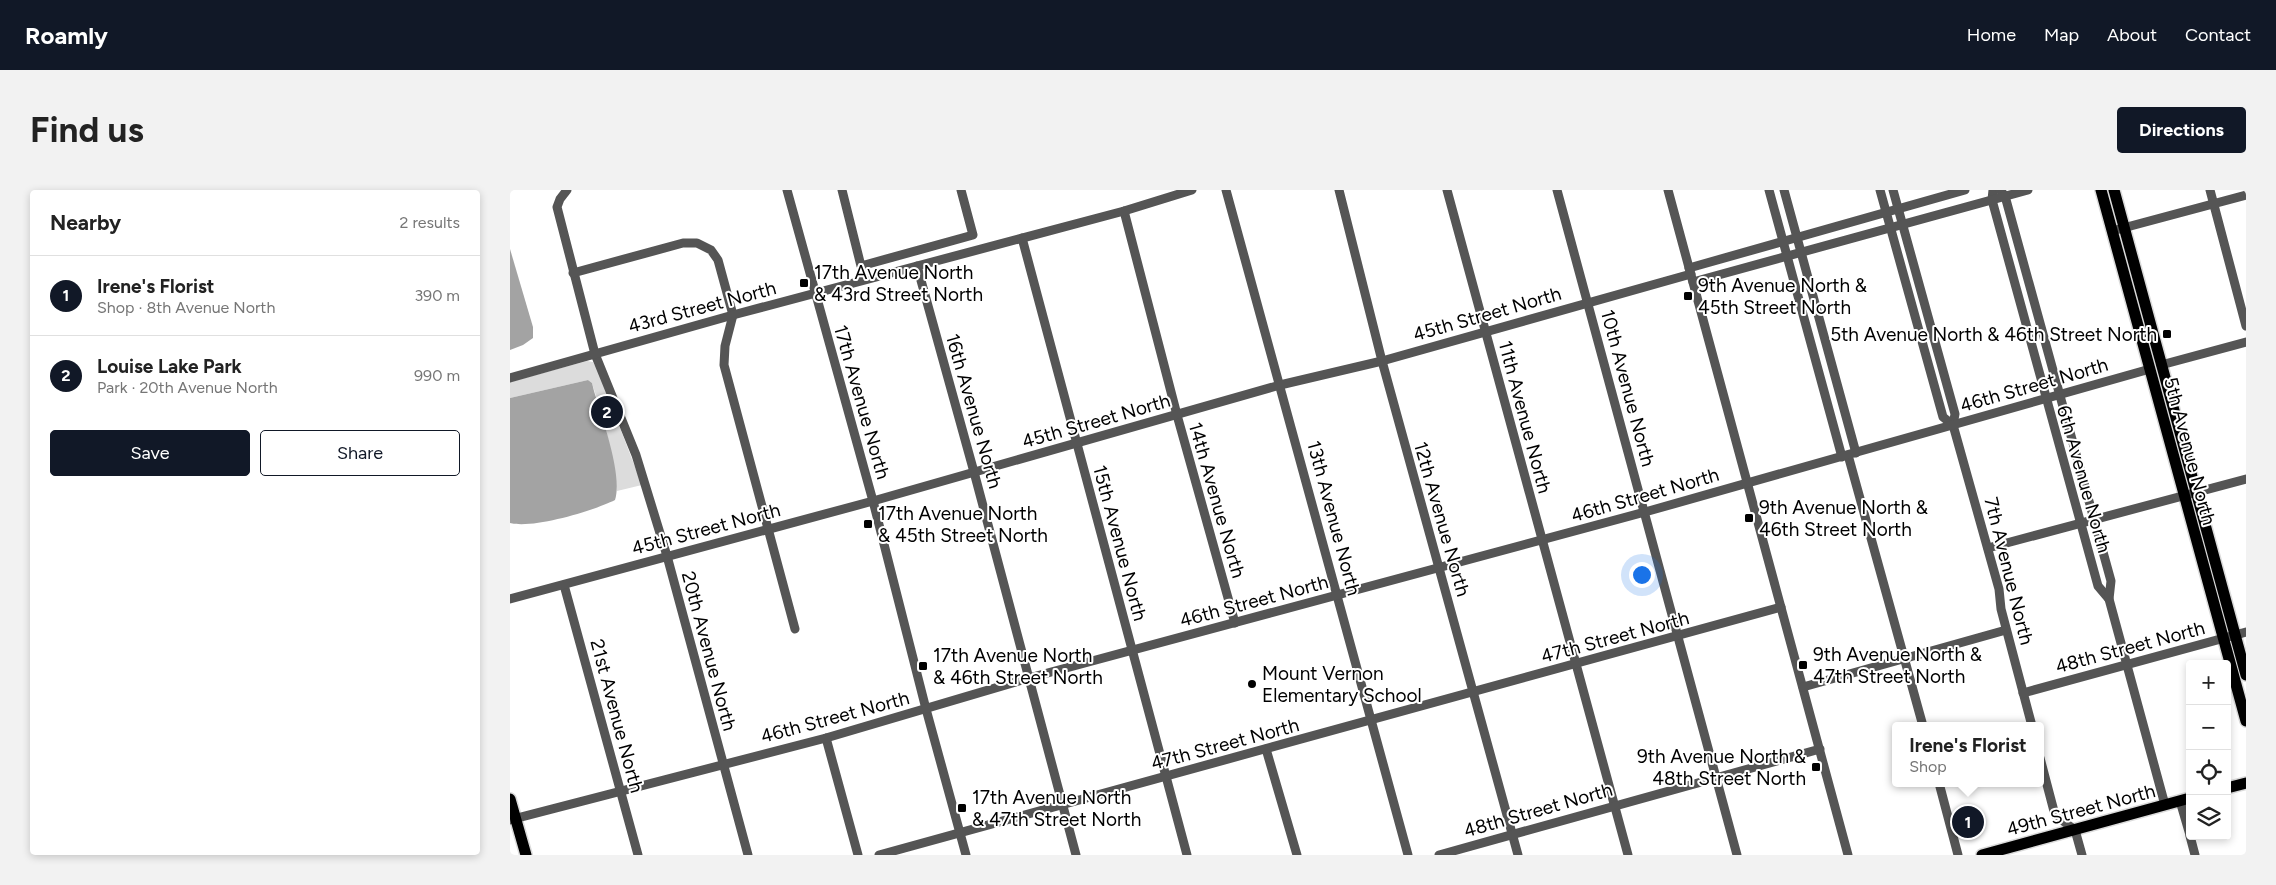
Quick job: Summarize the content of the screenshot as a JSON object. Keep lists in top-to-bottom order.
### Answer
{
  "streets": {
    "main road": ["5th Avenue North", "49th Street North"],
    "street": [
      "43rd Street North",
      "45th Street North",
      "46th Street North",
      "10th Avenue North",
      "17th Avenue North",
      "16th Avenue North",
      "11th Avenue North",
      "6th Avenue North",
      "14th Avenue North",
      "13th Avenue North",
      "12th Avenue North",
      "15th Avenue North",
      "7th Avenue North",
      "47th Street North",
      "48th Street North",
      "20th Avenue North",
      "21st Avenue North"
    ]
  },
  "crossings": [
    ["43rd Street North", "17th Avenue North"],
    ["43rd Street North", "16th Avenue North"],
    ["43rd Street North", "14th Avenue North"],
    ["43rd Street North", "15th Avenue North"],
    ["43rd Street North", "20th Avenue North"],
    ["45th Street North", "10th Avenue North"],
    ["45th Street North", "17th Avenue North"],
    ["45th Street North", "16th Avenue North"],
    ["45th Street North", "11th Avenue North"],
    ["45th Street North", "6th Avenue North"],
    ["45th Street North", "14th Avenue North"],
    ["45th Street North", "13th Avenue North"],
    ["45th Street North", "12th Avenue North"],
    ["45th Street North", "15th Avenue North"],
    ["45th Street North", "7th Avenue North"],
    ["45th Street North", "20th Avenue North"],
    ["45th Street North", "21st Avenue North"],
    ["46th Street North", "10th Avenue North"],
    ["46th Street North", "17th Avenue North"],
    ["46th Street North", "16th Avenue North"],
    ["46th Street North", "11th Avenue North"],
    ["46th Street North", "5th Avenue North"],
    ["46th Street North", "6th Avenue North"],
    ["46th Street North", "14th Avenue North"],
    ["46th Street North", "13th Avenue North"],
    ["46th Street North", "12th Avenue North"],
    ["46th Street North", "15th Avenue North"],
    ["46th Street North", "7th Avenue North"],
    ["46th Street North", "20th Avenue North"],
    ["46th Street North", "21st Avenue North"],
    ["10th Avenue North", "47th Street North"],
    ["10th Avenue North", "48th Street North"],
    ["17th Avenue North", "47th Street North"],
    ["16th Avenue North", "47th Street North"],
    ["11th Avenue North", "47th Street North"],
    ["11th Avenue North", "48th Street North"],
    ["5th Avenue North", "48th Street North"],
    ["6th Avenue North", "48th Street North"],
    ["6th Avenue North", "49th Street North"],
    ["13th Avenue North", "47th Street North"],
    ["12th Avenue North", "47th Street North"],
    ["12th Avenue North", "48th Street North"],
    ["15th Avenue North", "47th Street North"],
    ["7th Avenue North", "48th Street North"]
  ],
  "places": {
    "transit": [
      "17th Avenue North & 43rd Street North",
      "9th Avenue North & 45th Street North",
      "5th Avenue North & 46th Street North",
      "9th Avenue North & 46th Street North",
      "17th Avenue North & 45th Street North",
      "9th Avenue North & 47th Street North",
      "17th Avenue North & 46th Street North",
      "9th Avenue North & 48th Street North",
      "17th Avenue North & 47th Street North"
    ],
    "other": ["Mount Vernon Elementary School"]
  },
  "page": {
    "header": "Roamly",
    "nav": [
      "Home",
      "Map",
      "About",
      "Contact"
    ],
    "buttons": [
      "Directions",
      ["Save", "Share"]
    ],
    "title": "Find us",
    "heading": ["Nearby", "2 results"],
    "list": [
      {
        "mark": "1",
        "name": "Irene's Florist",
        "note": "Shop · 8th Avenue North",
        "value": "390 m"
      },
      {
        "mark": "2",
        "name": "Louise Lake Park",
        "note": "Park · 20th Avenue North",
        "value": "990 m"
      }
    ],
    "pins": ["2", "1"],
    "map_buttons": ["+", "−"],
    "popup": ["Irene's Florist", "Shop"]
  }
}
